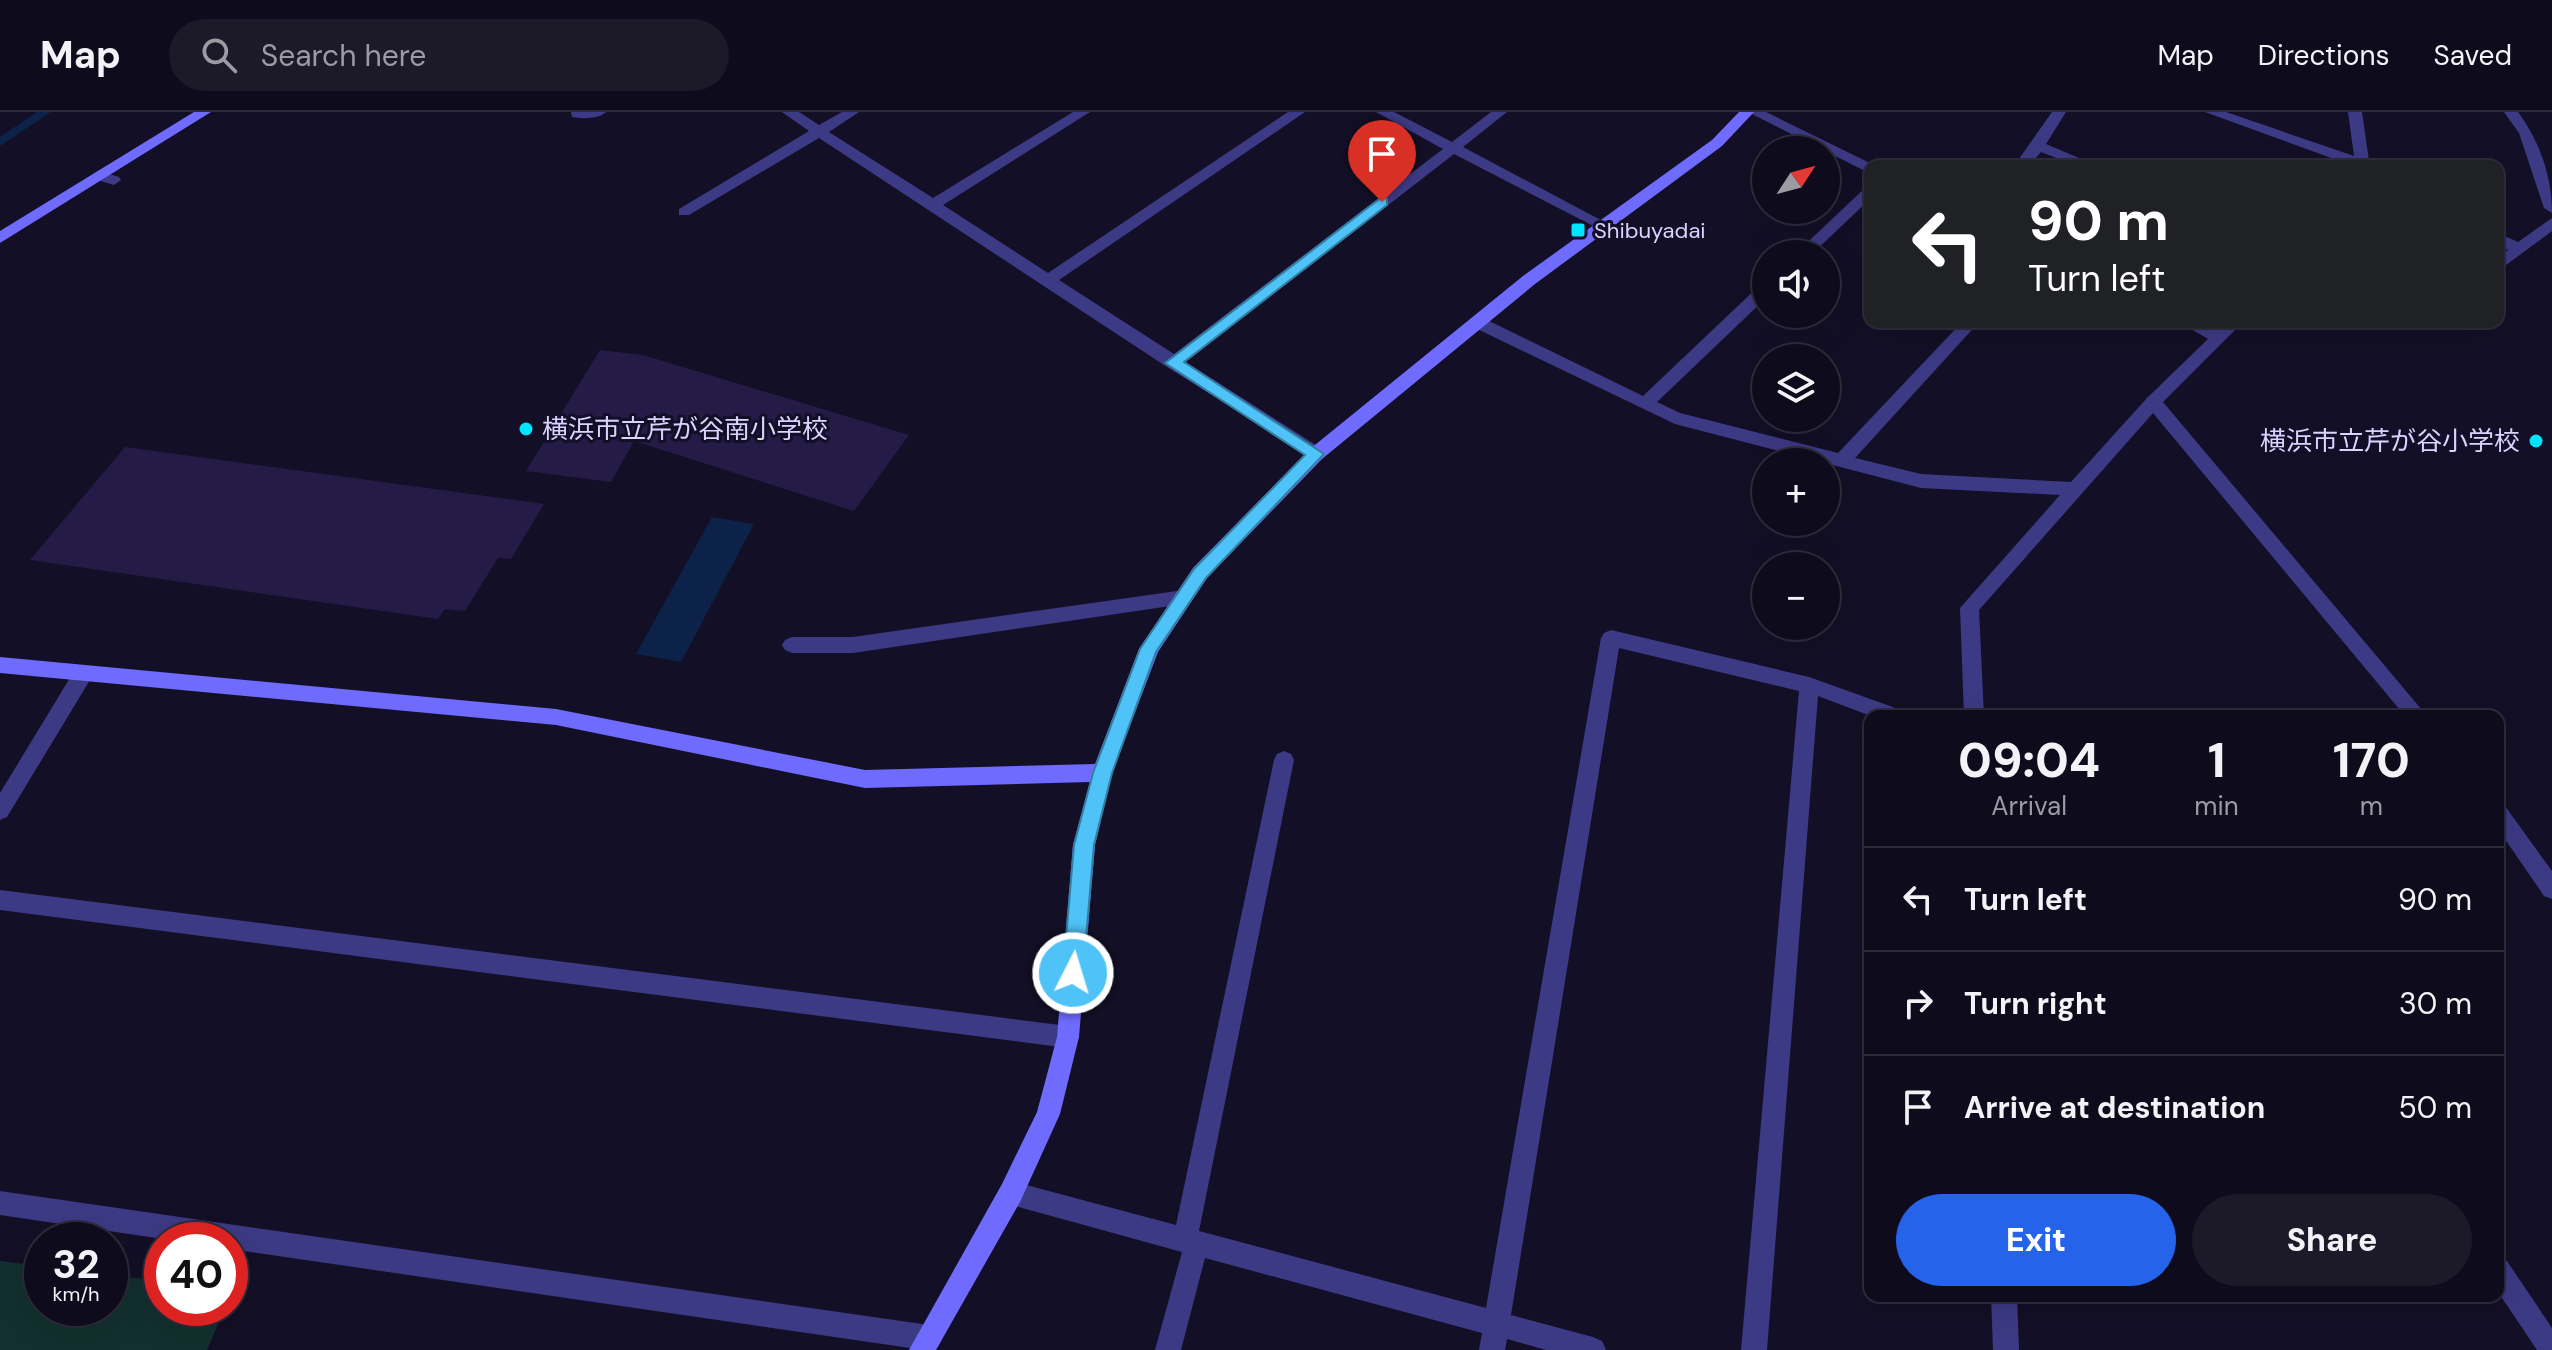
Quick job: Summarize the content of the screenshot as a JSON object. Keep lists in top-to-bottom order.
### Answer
{
  "places": {
    "transit": ["Shibuyadai"],
    "other": ["横浜市立芹が谷南小学校", "横浜市立芹が谷小学校"]
  },
  "north": "top right",
  "page": {
    "header": "Map",
    "search": "Search here",
    "nav": ["Map", "Directions", "Saved"],
    "map_buttons": ["+", "−"],
    "turn": ["90 m", "Turn left"],
    "eta": [
      "09:04",
      "Arrival",
      "1",
      "min",
      "170",
      "m"
    ],
    "list": [
      {
        "name": "Turn left",
        "value": "90 m"
      },
      {
        "name": "Turn right",
        "value": "30 m"
      },
      {
        "name": "Arrive at destination",
        "value": "50 m"
      }
    ],
    "buttons": ["Exit", "Share"],
    "speed": "32 km/h",
    "limit": "40"
  }
}
